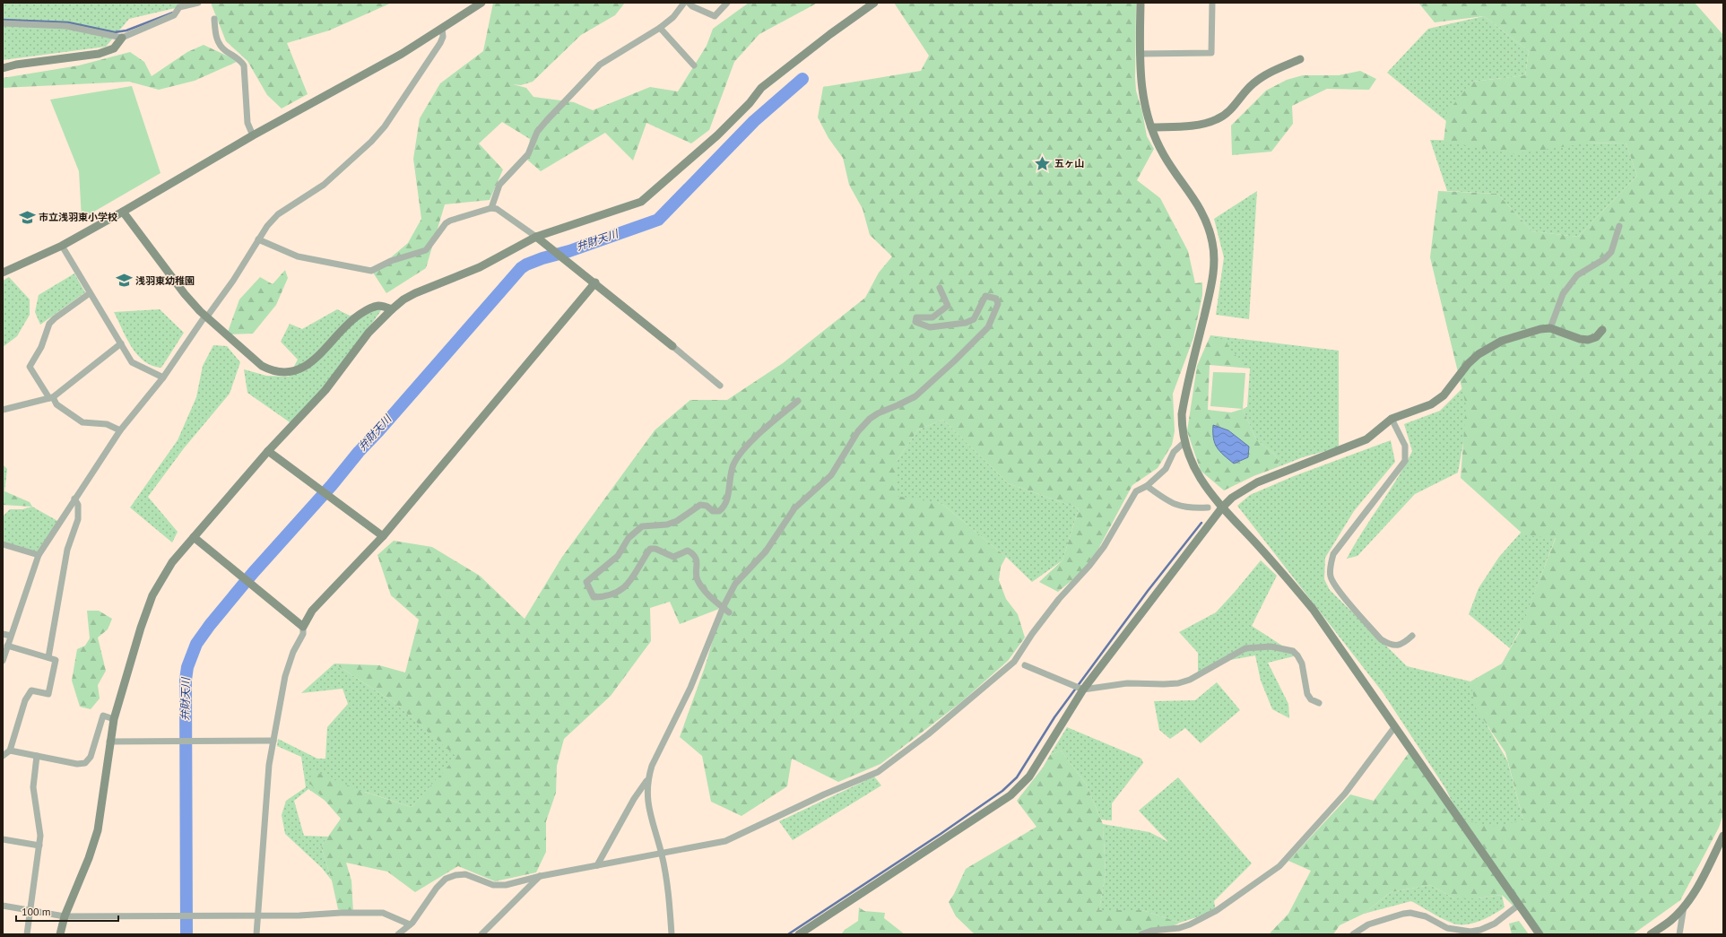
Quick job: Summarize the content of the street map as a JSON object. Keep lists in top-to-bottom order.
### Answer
{
  "water": ["弁財天川"],
  "places": {
    "place": ["五ヶ山"],
    "school or university": ["市立浅羽東小学校", "浅羽東幼稚園"]
  },
  "scale_bar": "100 m"
}
